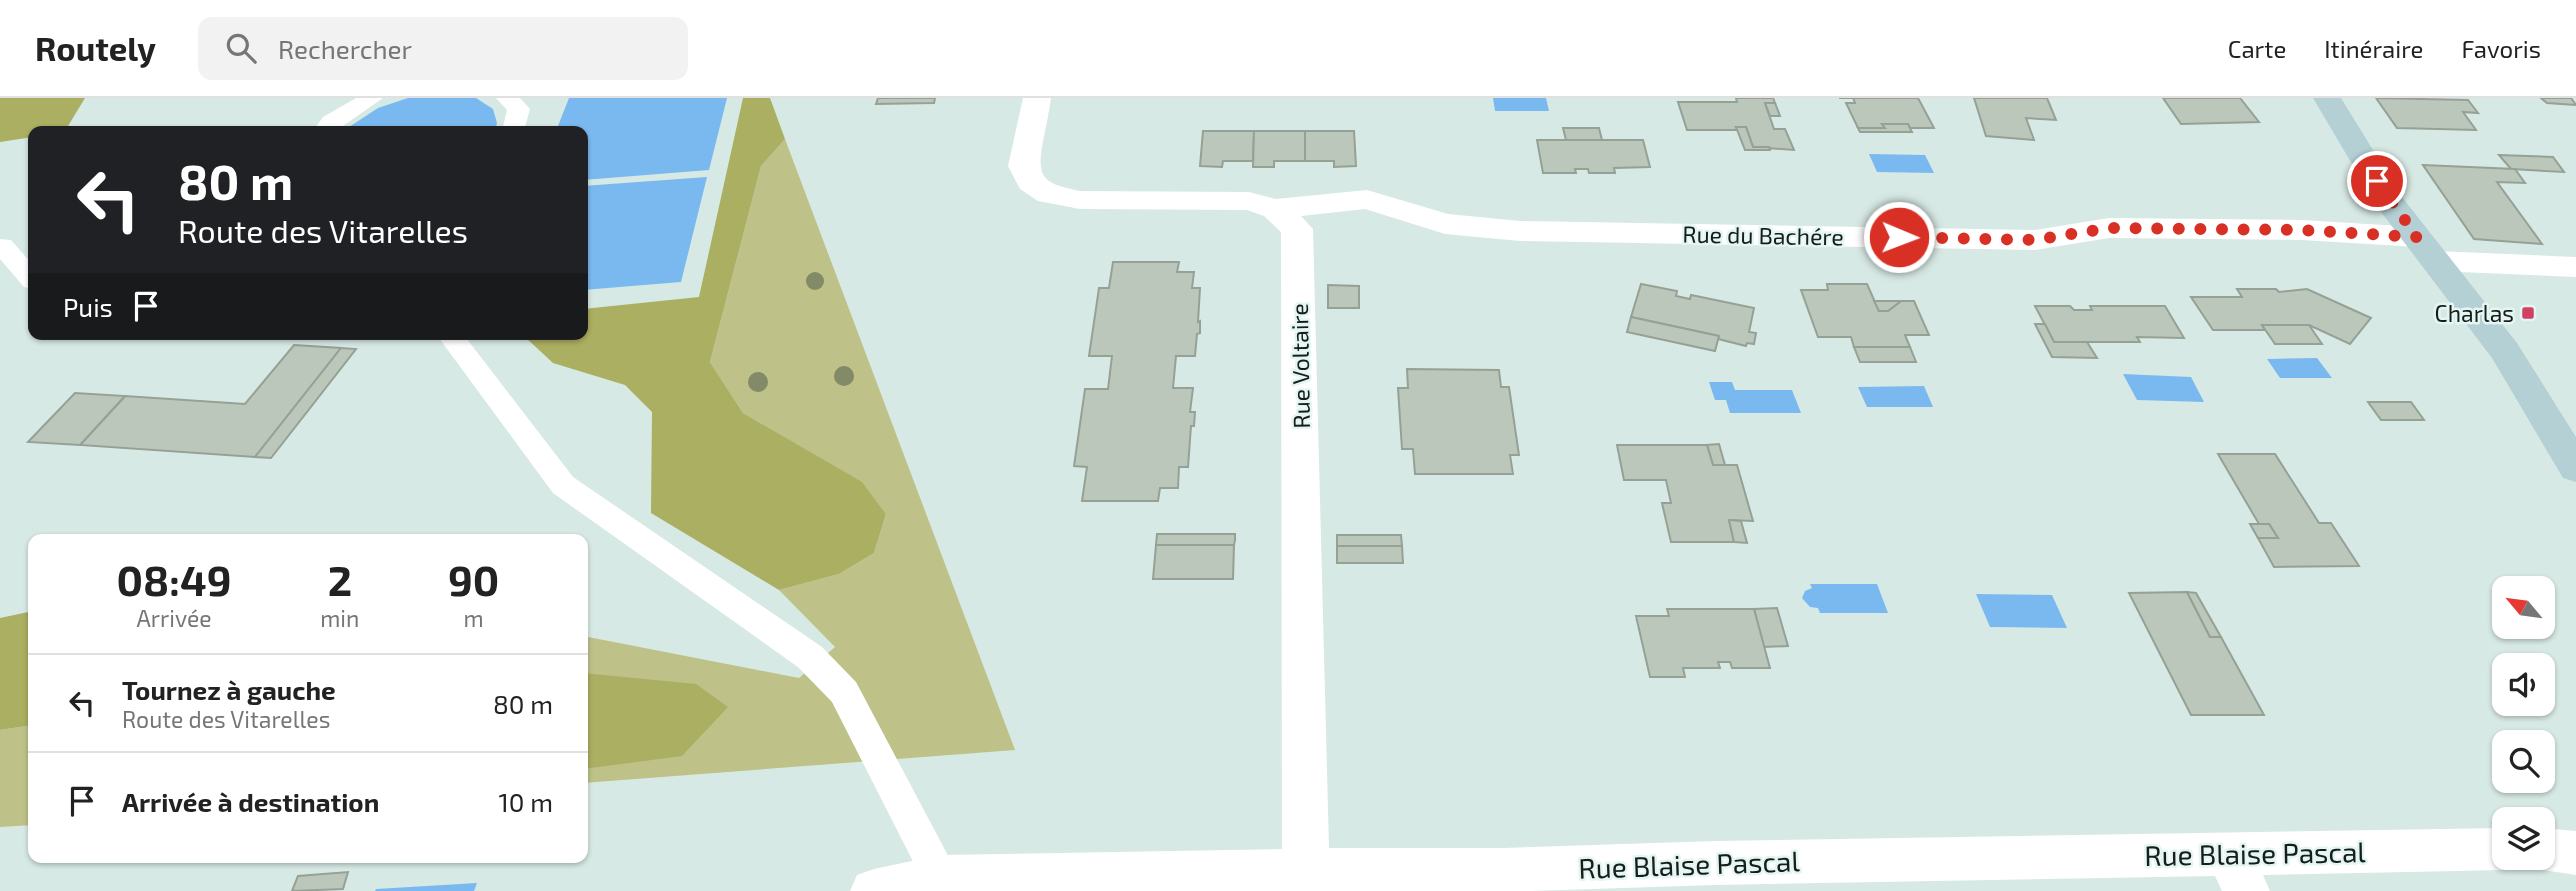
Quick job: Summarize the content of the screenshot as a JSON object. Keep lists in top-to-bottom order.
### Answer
{
  "streets": {
    "street": ["Rue du Bachére", "Rue Voltaire", "Rue Blaise Pascal"]
  },
  "crossings": [
    ["Rue du Bachére", "Rue Voltaire"],
    ["Rue Voltaire", "Rue Blaise Pascal"]
  ],
  "places": {
    "transit": ["Charlas"]
  },
  "north": "top left",
  "page": {
    "header": "Routely",
    "search": "Rechercher",
    "nav": ["Carte", "Itinéraire", "Favoris"],
    "turn": ["80 m", "Route des Vitarelles"],
    "then": "Puis",
    "eta": [
      "08:49",
      "Arrivée",
      "2",
      "min",
      "90",
      "m"
    ],
    "list": [
      {
        "name": "Tournez à gauche",
        "note": "Route des Vitarelles",
        "value": "80 m"
      },
      {
        "name": "Arrivée à destination",
        "value": "10 m"
      }
    ]
  }
}
